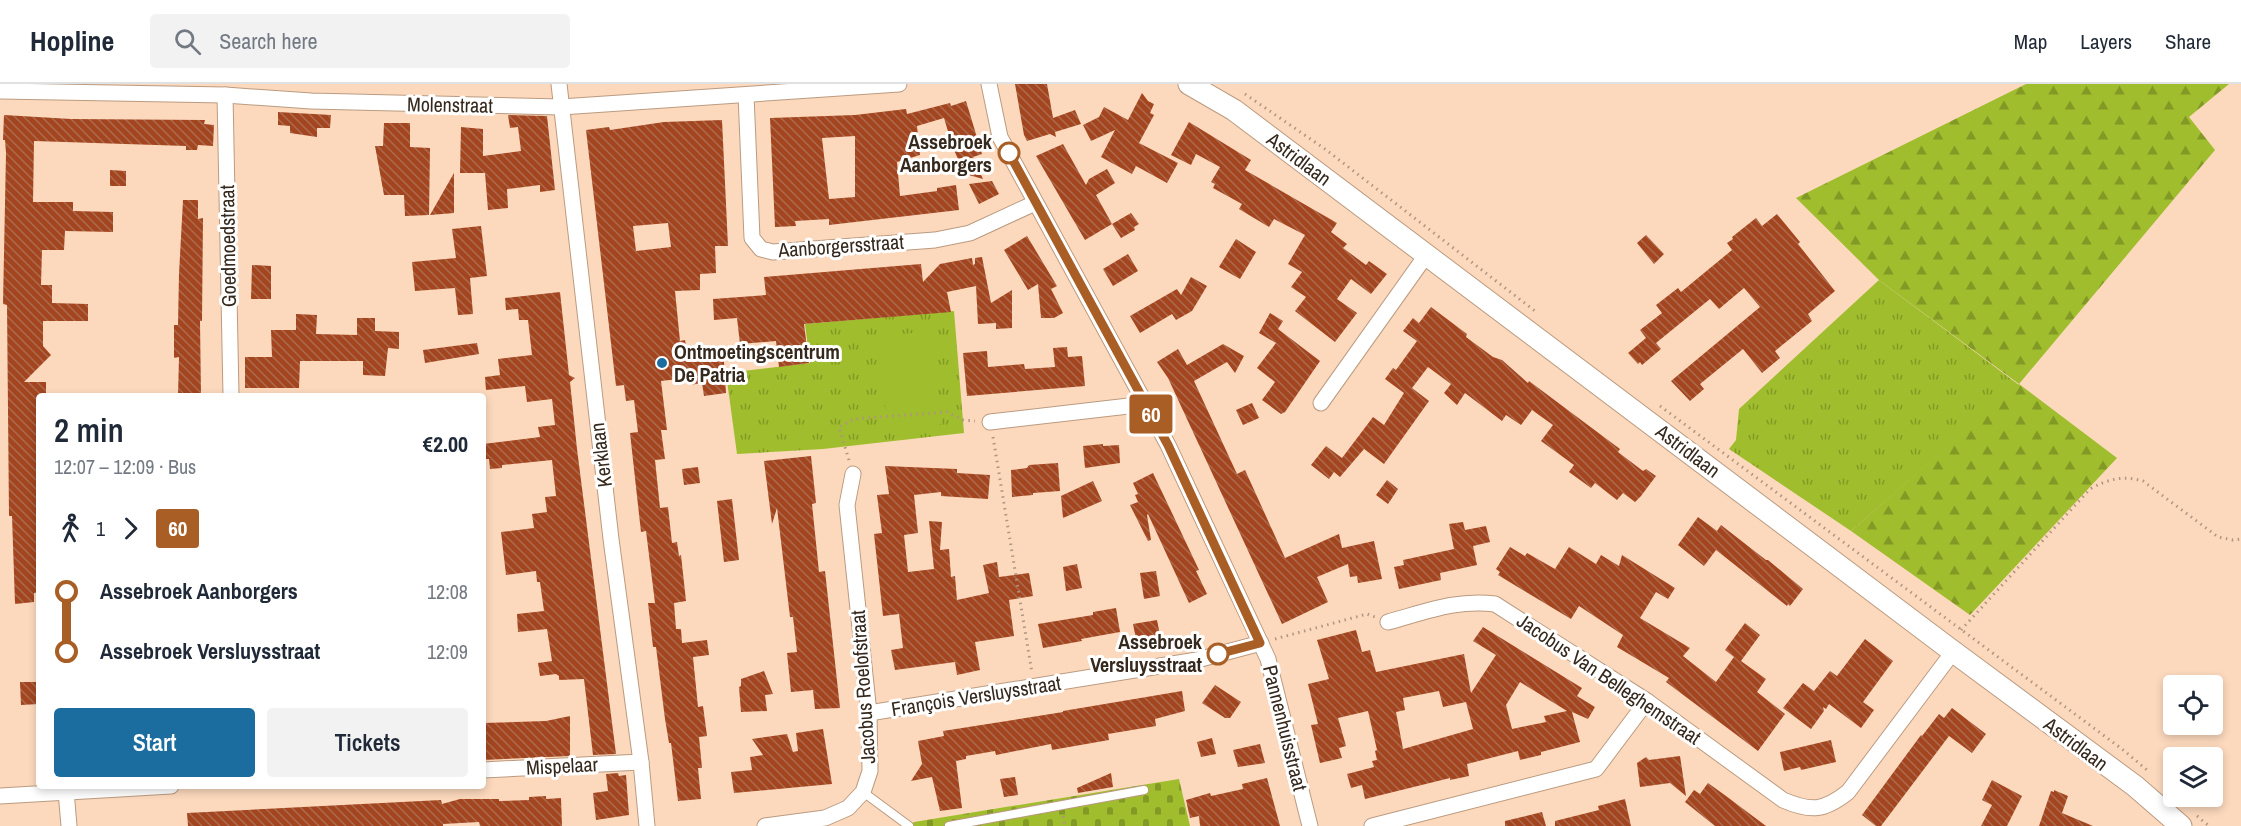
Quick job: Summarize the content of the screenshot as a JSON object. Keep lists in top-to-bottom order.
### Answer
{
  "streets": {
    "main road": ["Astridlaan"],
    "street": [
      "Molenstraat",
      "Goedmoedstraat",
      "Aanborgersstraat",
      "Kerklaan",
      "Jacobus Van Belleghemstraat",
      "Jacobus Roelofstraat",
      "François Versluysstraat",
      "Pannenhuisstraat",
      "Mispelaar"
    ]
  },
  "crossings": [
    ["Molenstraat", "Goedmoedstraat"],
    ["Molenstraat", "Aanborgersstraat"],
    ["Molenstraat", "Kerklaan"],
    ["Astridlaan", "Jacobus Van Belleghemstraat"],
    ["Aanborgersstraat", "Pannenhuisstraat"],
    ["Kerklaan", "Mispelaar"],
    ["Jacobus Roelofstraat", "François Versluysstraat"],
    ["François Versluysstraat", "Pannenhuisstraat"]
  ],
  "places": ["Assebroek Aanborgers", "Ontmoetingscentrum De Patria", "Assebroek Versluysstraat"],
  "lines": ["bus line 60"],
  "page": {
    "header": "Hopline",
    "search": "Search here",
    "nav": ["Map", "Layers", "Share"],
    "on_map": "60",
    "heading": ["2 min", "12:07 – 12:09 · Bus", "€2.00"],
    "legs": ["1", "60"],
    "list": [
      {
        "name": "Assebroek Aanborgers",
        "value": "12:08"
      },
      {
        "name": "Assebroek Versluysstraat",
        "value": "12:09"
      }
    ],
    "buttons": ["Start", "Tickets"]
  }
}
